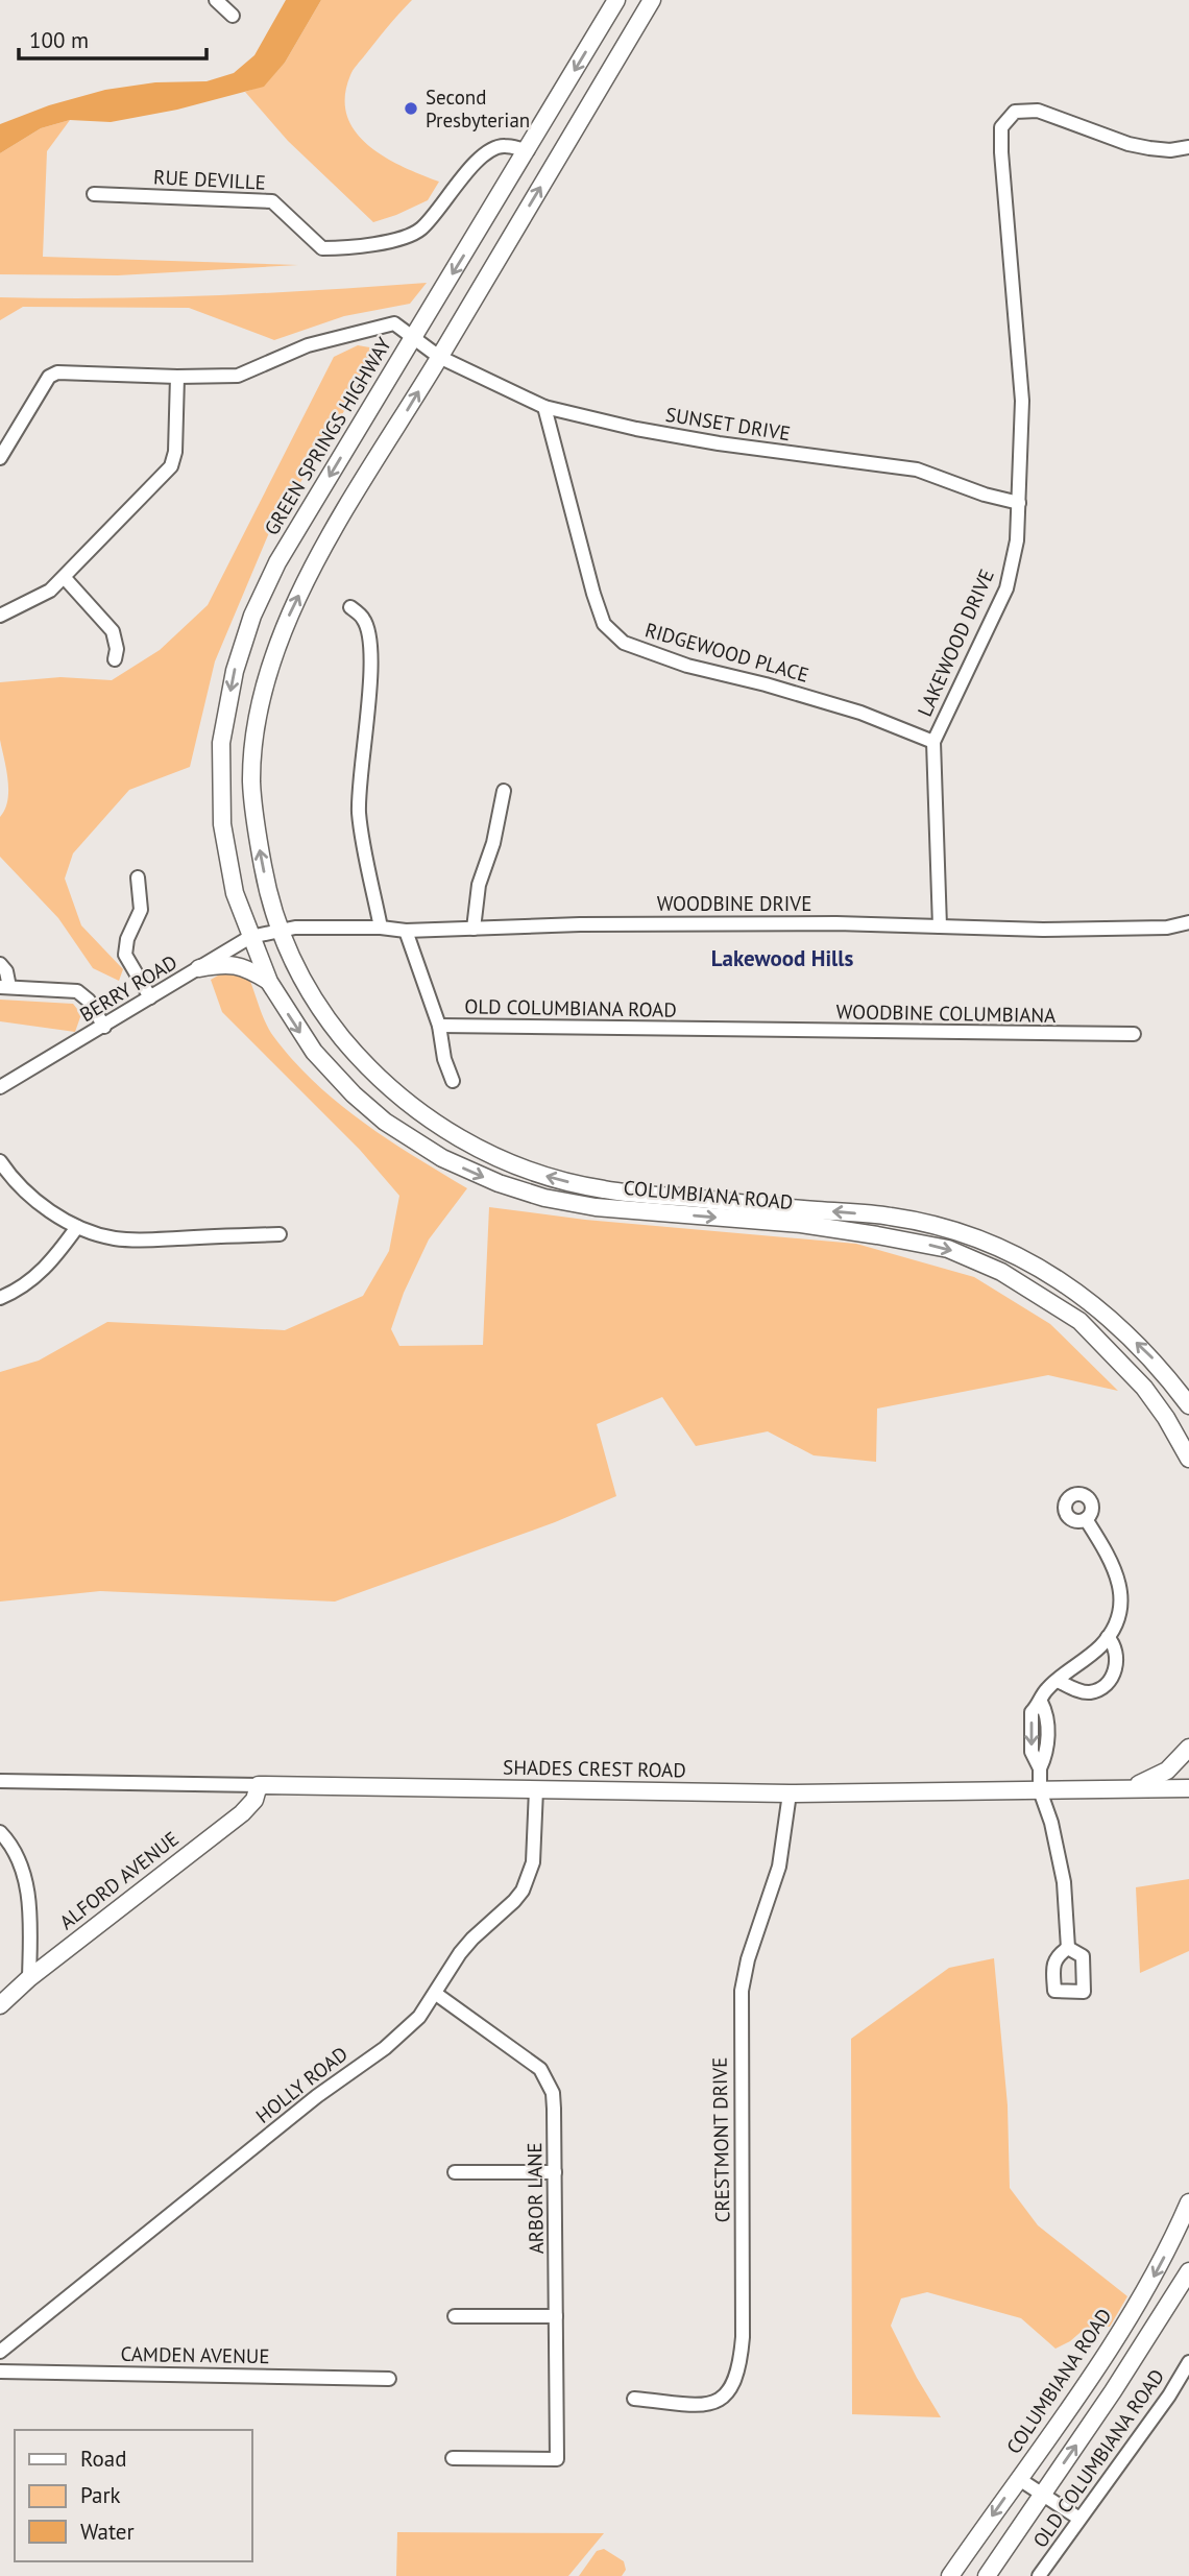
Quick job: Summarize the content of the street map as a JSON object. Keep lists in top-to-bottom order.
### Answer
{
  "streets": {
    "main road": [
      "GREEN SPRINGS HIGHWAY",
      "COLUMBIANA ROAD",
      "SHADES CREST ROAD",
      "ALFORD AVENUE"
    ],
    "street": [
      "RUE DEVILLE",
      "SUNSET DRIVE",
      "LAKEWOOD DRIVE",
      "RIDGEWOOD PLACE",
      "WOODBINE DRIVE",
      "BERRY ROAD",
      "OLD COLUMBIANA ROAD",
      "WOODBINE COLUMBIANA",
      "HOLLY ROAD",
      "CRESTMONT DRIVE",
      "ARBOR LANE",
      "CAMDEN AVENUE"
    ]
  },
  "crossings": [
    ["RUE DEVILLE", "GREEN SPRINGS HIGHWAY"],
    ["SUNSET DRIVE", "GREEN SPRINGS HIGHWAY"],
    ["SUNSET DRIVE", "LAKEWOOD DRIVE"],
    ["SUNSET DRIVE", "RIDGEWOOD PLACE"],
    ["GREEN SPRINGS HIGHWAY", "BERRY ROAD"],
    ["GREEN SPRINGS HIGHWAY", "COLUMBIANA ROAD"],
    ["LAKEWOOD DRIVE", "RIDGEWOOD PLACE"],
    ["LAKEWOOD DRIVE", "WOODBINE DRIVE"],
    ["WOODBINE DRIVE", "BERRY ROAD"],
    ["WOODBINE DRIVE", "OLD COLUMBIANA ROAD"],
    ["WOODBINE DRIVE", "COLUMBIANA ROAD"],
    ["BERRY ROAD", "COLUMBIANA ROAD"],
    ["OLD COLUMBIANA ROAD", "WOODBINE COLUMBIANA"],
    ["SHADES CREST ROAD", "ALFORD AVENUE"],
    ["SHADES CREST ROAD", "HOLLY ROAD"],
    ["SHADES CREST ROAD", "CRESTMONT DRIVE"],
    ["HOLLY ROAD", "ARBOR LANE"]
  ],
  "districts": ["Lakewood Hills"],
  "places": ["Second Presbyterian"],
  "legend": ["Road", "Park", "Water"],
  "scale_bar": "100 m"
}
